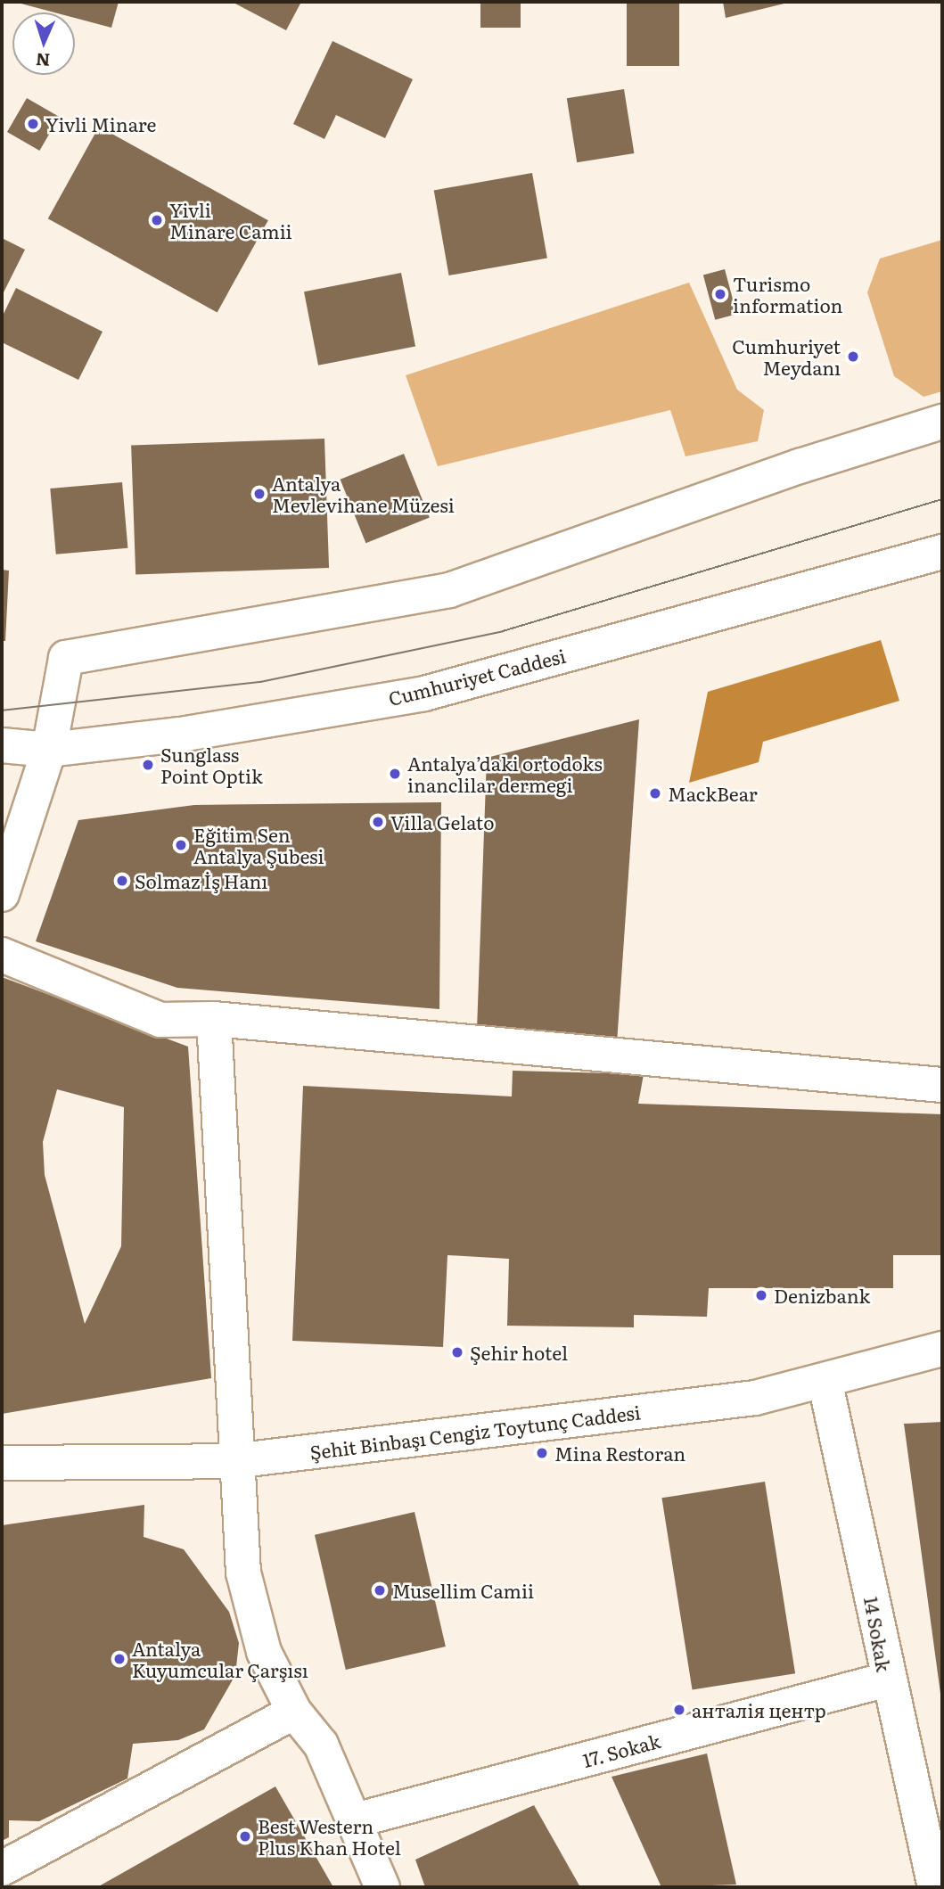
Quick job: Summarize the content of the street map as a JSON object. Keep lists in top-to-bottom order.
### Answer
{
  "streets": {
    "street": [
      "Cumhuriyet Caddesi",
      "Şehit Binbaşı Cengiz Toytunç Caddesi",
      "14 Sokak",
      "17. Sokak"
    ]
  },
  "crossings": [
    ["Şehit Binbaşı Cengiz Toytunç Caddesi", "14 Sokak"],
    ["14 Sokak", "17. Sokak"]
  ],
  "places": [
    "Yivli Minare",
    "Yivli Minare Camii",
    "Turismo information",
    "Cumhuriyet Meydanı",
    "Antalya Mevlevihane Müzesi",
    "Sunglass Point Optik",
    "Antalya’daki ortodoks inanclilar dermegi",
    "MackBear",
    "Villa Gelato",
    "Eğitim Sen Antalya Şubesi",
    "Solmaz İş Hanı",
    "Denizbank",
    "Şehir hotel",
    "Mina Restoran",
    "Musellim Camii",
    "Antalya Kuyumcular Çarşısı",
    "анталія центр",
    "Best Western Plus Khan Hotel"
  ],
  "north": "bottom"
}
